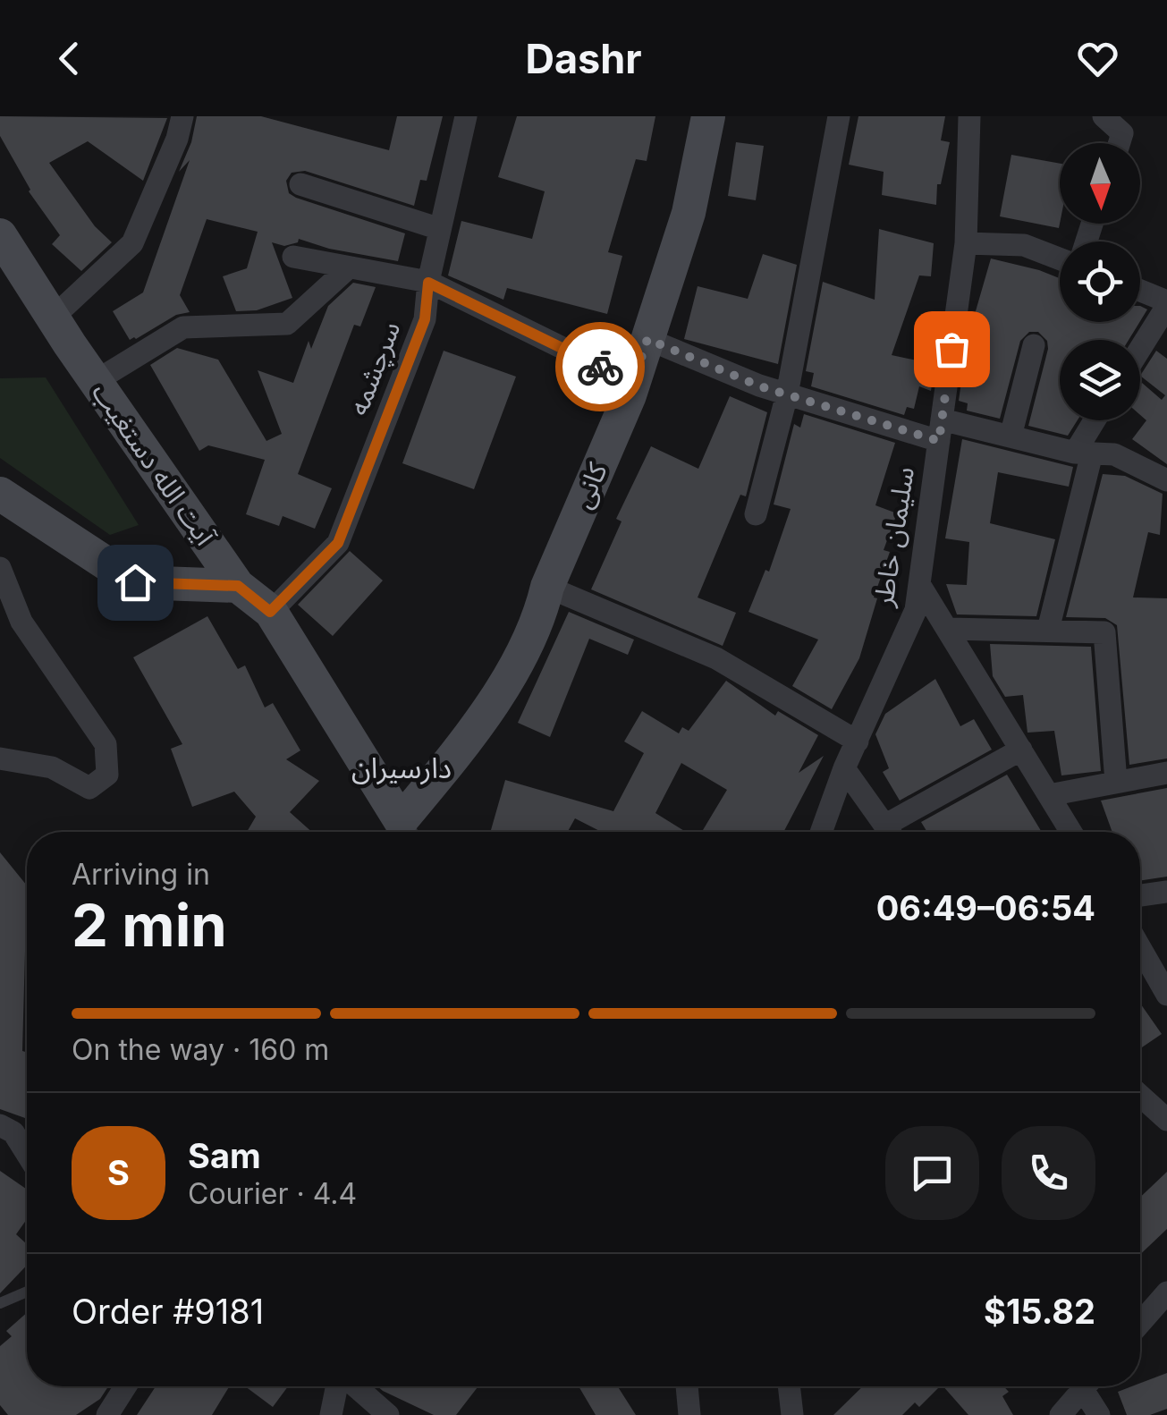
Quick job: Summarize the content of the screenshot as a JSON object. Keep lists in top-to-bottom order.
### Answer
{
  "streets": {
    "street": [
      "سرچشمه",
      "آیت الله دستغیب",
      "کانی",
      "سلیمان خاطر"
    ]
  },
  "crossings": [
    ["سرچشمه", "آیت الله دستغیب"],
    ["آیت الله دستغیب", "کانی"]
  ],
  "districts": ["دارسیران"],
  "north": "bottom",
  "page": {
    "header": "Dashr",
    "heading": ["2 min", "Arriving in", "06:49–06:54"],
    "panel": [
      "Sam",
      "Courier · 4.4",
      "Order #9181",
      "$15.82"
    ],
    "bar": "On the way · 160 m",
    "round": "S"
  }
}
